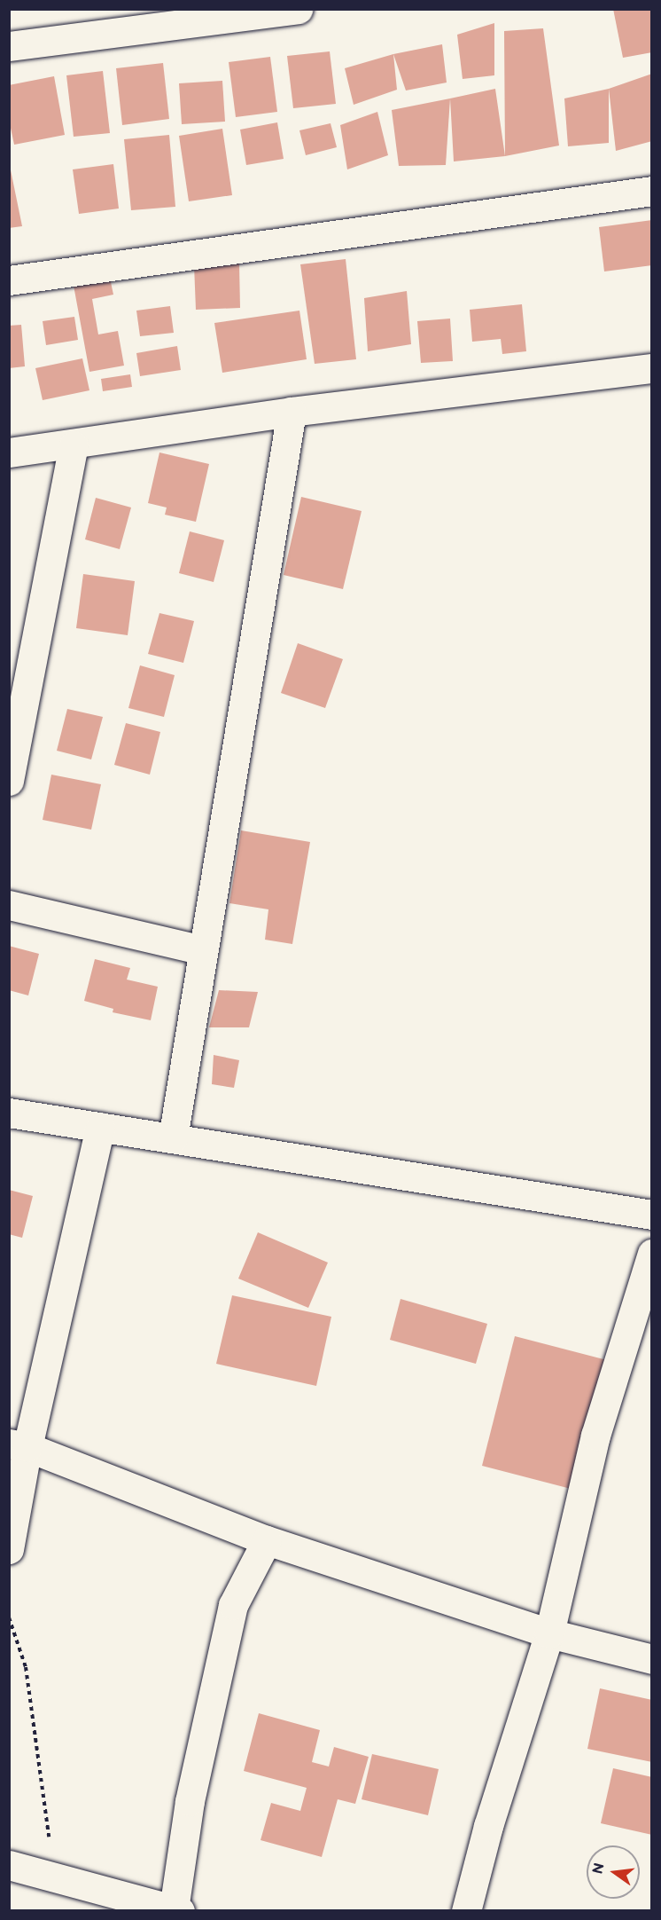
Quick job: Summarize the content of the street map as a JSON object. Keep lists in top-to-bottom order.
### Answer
{
  "north": "left"
}
